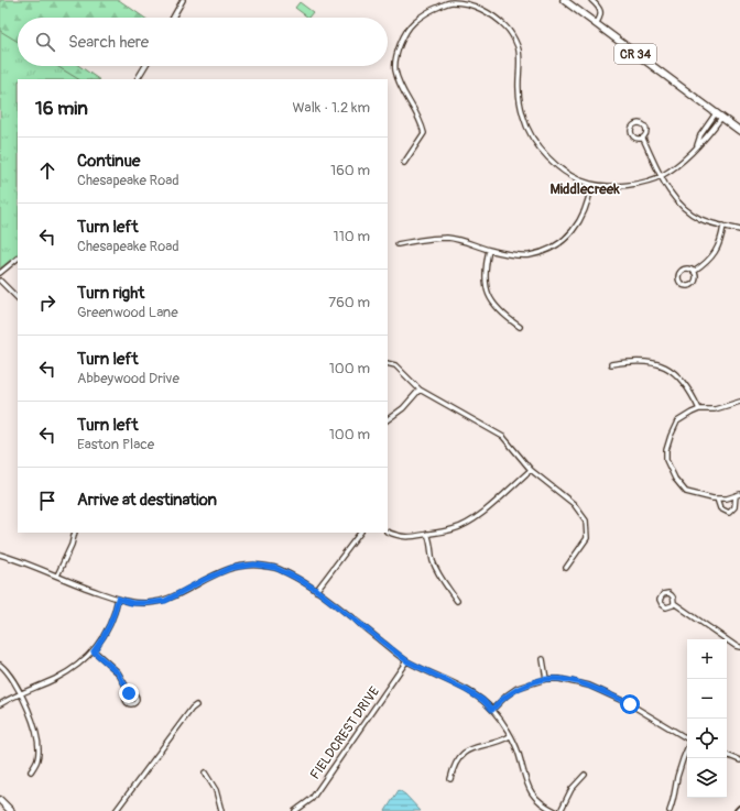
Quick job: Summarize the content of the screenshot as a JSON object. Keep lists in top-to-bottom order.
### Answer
{
  "streets": {
    "main road": ["CR 34"],
    "street": ["FIELDCREST DRIVE"]
  },
  "districts": ["Middlecreek"],
  "page": {
    "search": "Search here",
    "heading": ["16 min", "Walk · 1.2 km"],
    "list": [
      ["Continue", "Chesapeake Road", "160 m"],
      ["Turn left", "Chesapeake Road", "110 m"],
      ["Turn right", "Greenwood Lane", "760 m"],
      ["Turn left", "Abbeywood Drive", "100 m"],
      ["Turn left", "Easton Place", "100 m"],
      "Arrive at destination"
    ],
    "map_buttons": ["+", "−"]
  }
}
